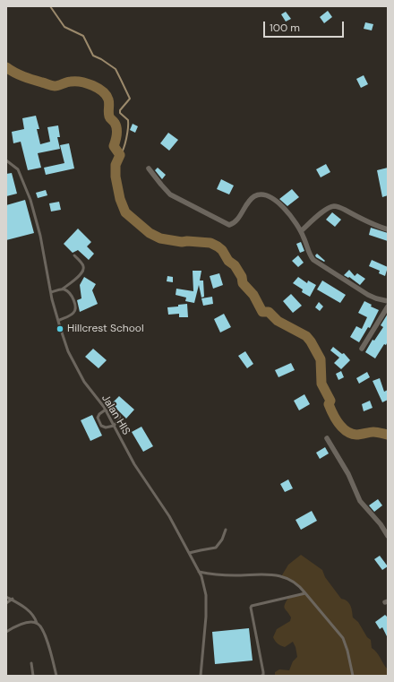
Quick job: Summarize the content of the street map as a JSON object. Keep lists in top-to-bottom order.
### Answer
{
  "streets": {
    "lane": ["Jalan HIS"]
  },
  "places": ["Hillcrest School"],
  "scale_bar": "100 m"
}
